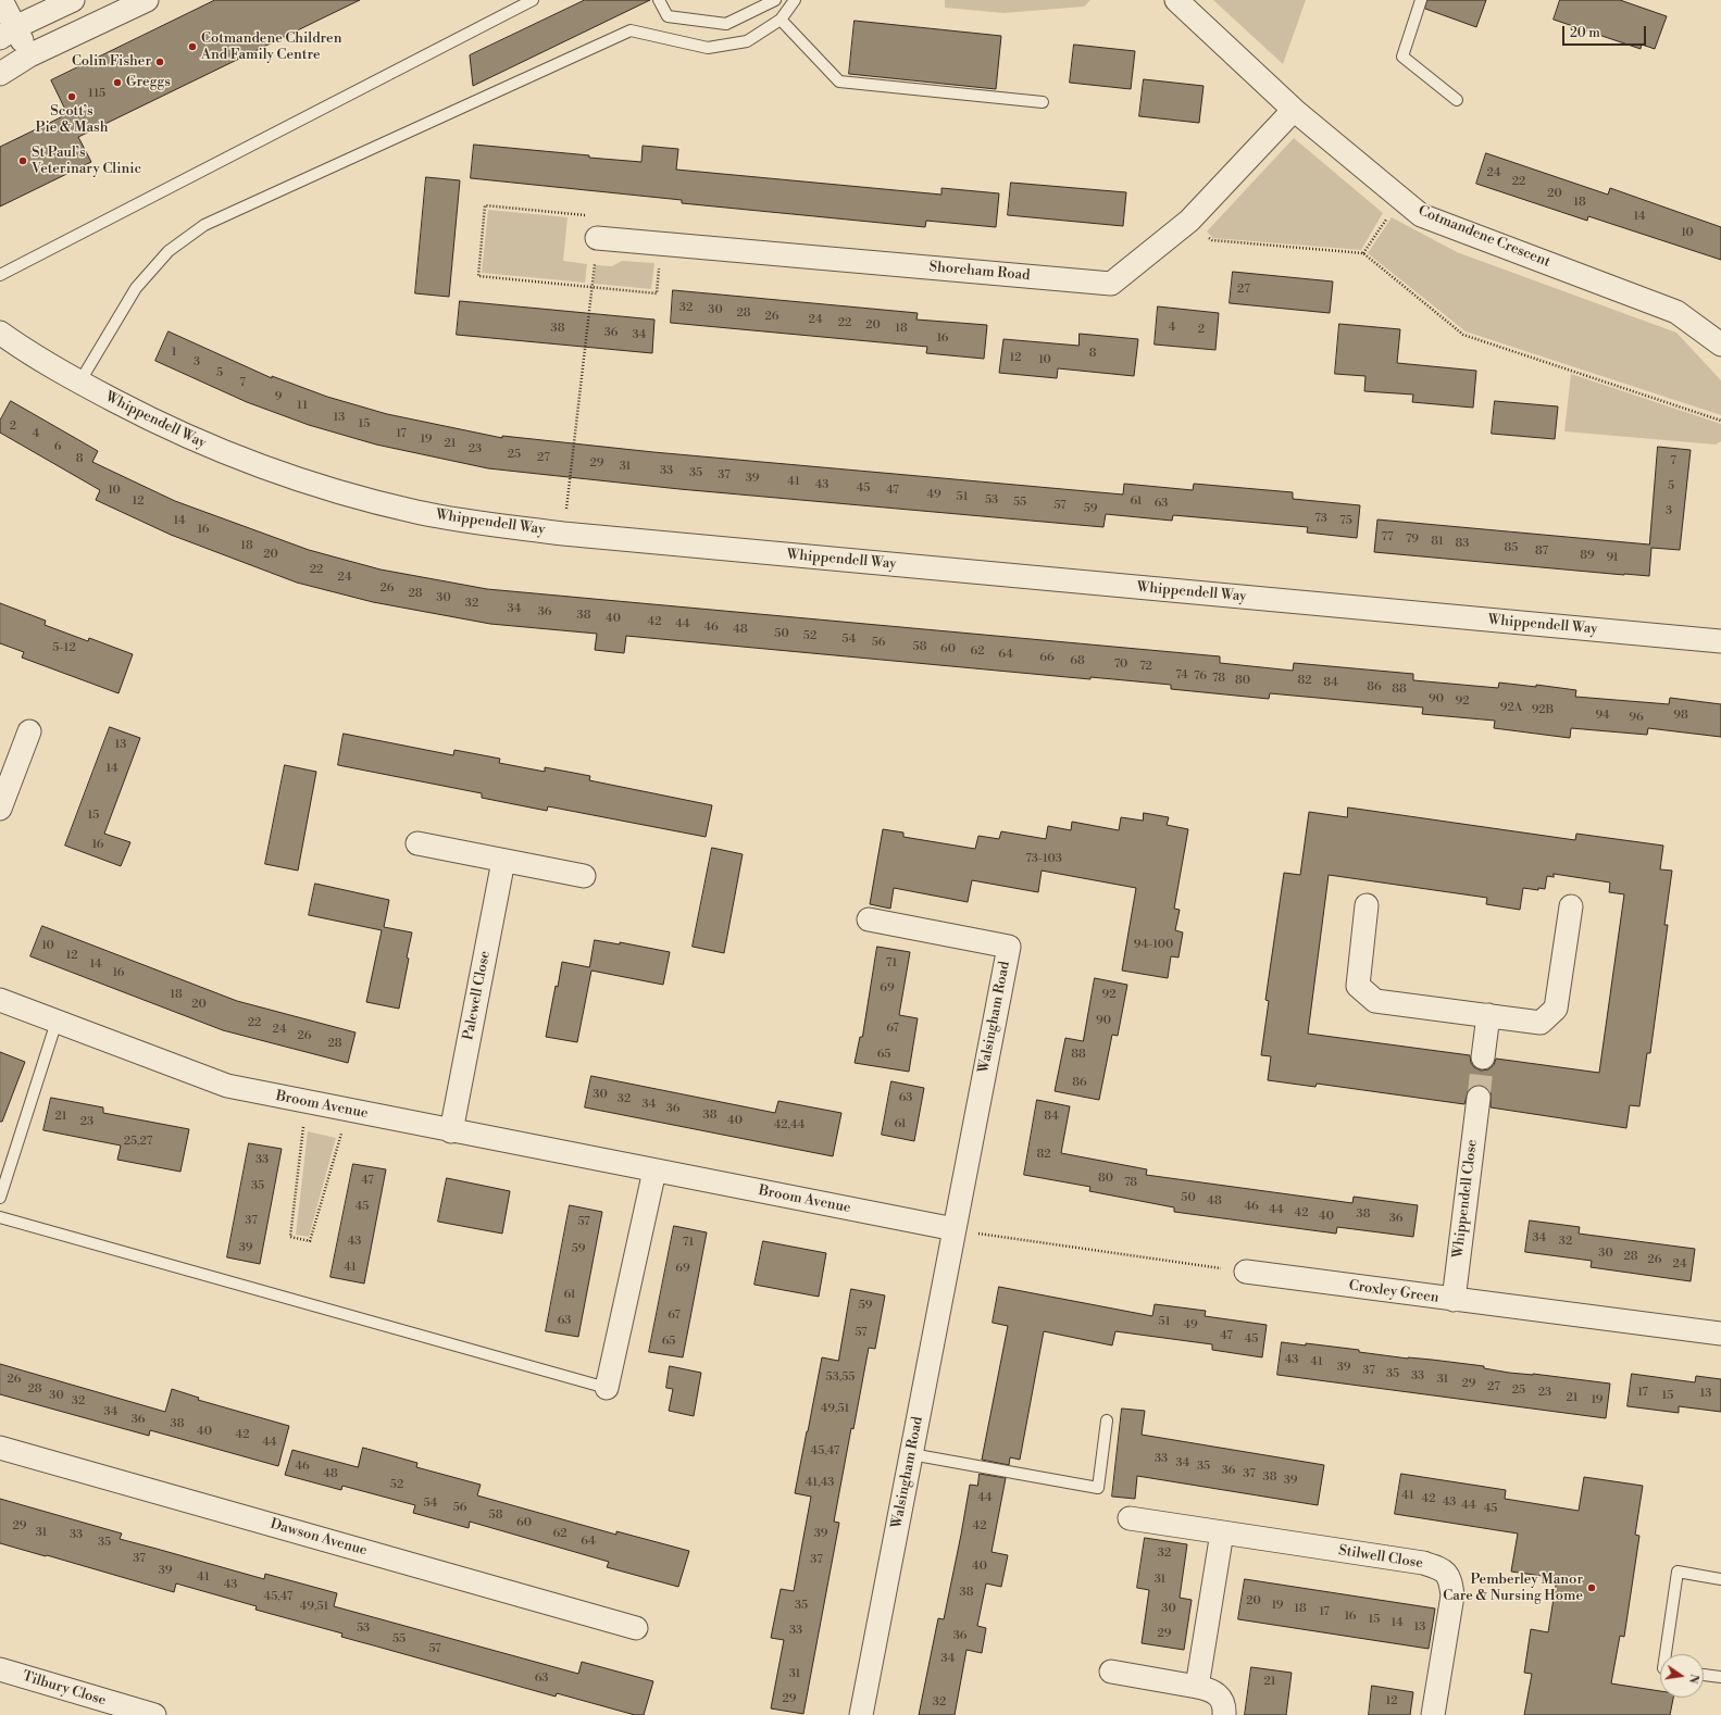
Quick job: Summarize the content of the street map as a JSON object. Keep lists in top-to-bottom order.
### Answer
{
  "streets": {
    "street": [
      "Cotmandene Crescent",
      "Shoreham Road",
      "Whippendell Way",
      "Palewell Close",
      "Walsingham Road",
      "Broom Avenue",
      "Whippendell Close",
      "Croxley Green",
      "Dawson Avenue",
      "Stilwell Close",
      "Tilbury Close"
    ]
  },
  "crossings": [
    ["Cotmandene Crescent", "Shoreham Road"],
    ["Palewell Close", "Broom Avenue"],
    ["Walsingham Road", "Broom Avenue"],
    ["Whippendell Close", "Croxley Green"]
  ],
  "places": [
    "Cotmandene Children And Family Centre",
    "Colin Fisher",
    "Greggs",
    "Scott’s Pie & Mash",
    "St Paul’s Veterinary Clinic",
    "Pemberley Manor Care & Nursing Home"
  ],
  "house_numbers": [
    "115",
    "24",
    "22",
    "20",
    "18",
    "14",
    "10",
    "27",
    "32",
    "30",
    "28",
    "26",
    "24",
    "22",
    "20",
    "4",
    "38",
    "18",
    "2",
    "36",
    "34",
    "16",
    "1",
    "8",
    "12",
    "10",
    "3",
    "5",
    "7",
    "9",
    "11",
    "13",
    "15",
    "2",
    "4",
    "17",
    "19",
    "21",
    "6",
    "23",
    "25",
    "27",
    "8",
    "7",
    "29",
    "31",
    "33",
    "35",
    "37",
    "39",
    "41",
    "43",
    "5",
    "45",
    "10",
    "47",
    "49",
    "51",
    "53",
    "12",
    "61",
    "55",
    "63",
    "57",
    "59",
    "3",
    "73",
    "14",
    "75",
    "16",
    "77",
    "79",
    "81",
    "83",
    "18",
    "85",
    "87",
    "20",
    "89",
    "91",
    "22",
    "24",
    "26",
    "28",
    "30",
    "32",
    "34",
    "36",
    "38",
    "40",
    "42",
    "44",
    "46",
    "48",
    "50",
    "52",
    "54",
    "56",
    "58",
    "5-12",
    "60",
    "62",
    "64",
    "66",
    "68",
    "70",
    "72",
    "74",
    "76",
    "78",
    "80",
    "82",
    "84",
    "86",
    "88",
    "90",
    "92",
    "92A",
    "92B",
    "94",
    "98",
    "96",
    "13",
    "14",
    "15",
    "16",
    "73-103",
    "94-100",
    "10",
    "12",
    "71",
    "14",
    "16",
    "69",
    "18",
    "92",
    "20",
    "90",
    "22",
    "67",
    "24",
    "26",
    "28",
    "65",
    "88",
    "86",
    "30",
    "63",
    "32",
    "34",
    "36",
    "38",
    "21",
    "84",
    "40",
    "23",
    "61",
    "42,44",
    "25,27",
    "82",
    "33",
    "80",
    "47",
    "78",
    "35",
    "50",
    "48",
    "45",
    "46",
    "44",
    "42",
    "38",
    "40",
    "36",
    "37",
    "57",
    "34",
    "43",
    "32",
    "71",
    "39",
    "59",
    "30",
    "28",
    "26",
    "24",
    "41",
    "69",
    "61",
    "59",
    "67",
    "63",
    "51",
    "49",
    "57",
    "47",
    "45",
    "65",
    "43",
    "41",
    "39",
    "37",
    "35",
    "33",
    "53,55",
    "26",
    "31",
    "29",
    "27",
    "28",
    "25",
    "23",
    "17",
    "13",
    "30",
    "15",
    "21",
    "19",
    "32",
    "49,51",
    "34",
    "36",
    "38",
    "40",
    "42",
    "44",
    "45,47",
    "33",
    "34",
    "46",
    "35",
    "36",
    "48",
    "37",
    "38",
    "39",
    "41,43",
    "52",
    "41",
    "44",
    "42",
    "43",
    "54",
    "44",
    "56",
    "45",
    "58",
    "60",
    "29",
    "42",
    "31",
    "62",
    "39",
    "33",
    "64",
    "35",
    "32",
    "37",
    "37",
    "40",
    "39",
    "41",
    "31",
    "43",
    "38",
    "45,47",
    "20",
    "35",
    "19",
    "49,51",
    "30",
    "18",
    "17",
    "16",
    "15",
    "14",
    "13",
    "53",
    "33",
    "29",
    "36",
    "55",
    "57",
    "34",
    "31",
    "63",
    "21",
    "29",
    "12",
    "32"
  ],
  "scale_bar": "20 m",
  "north": "right"
}
